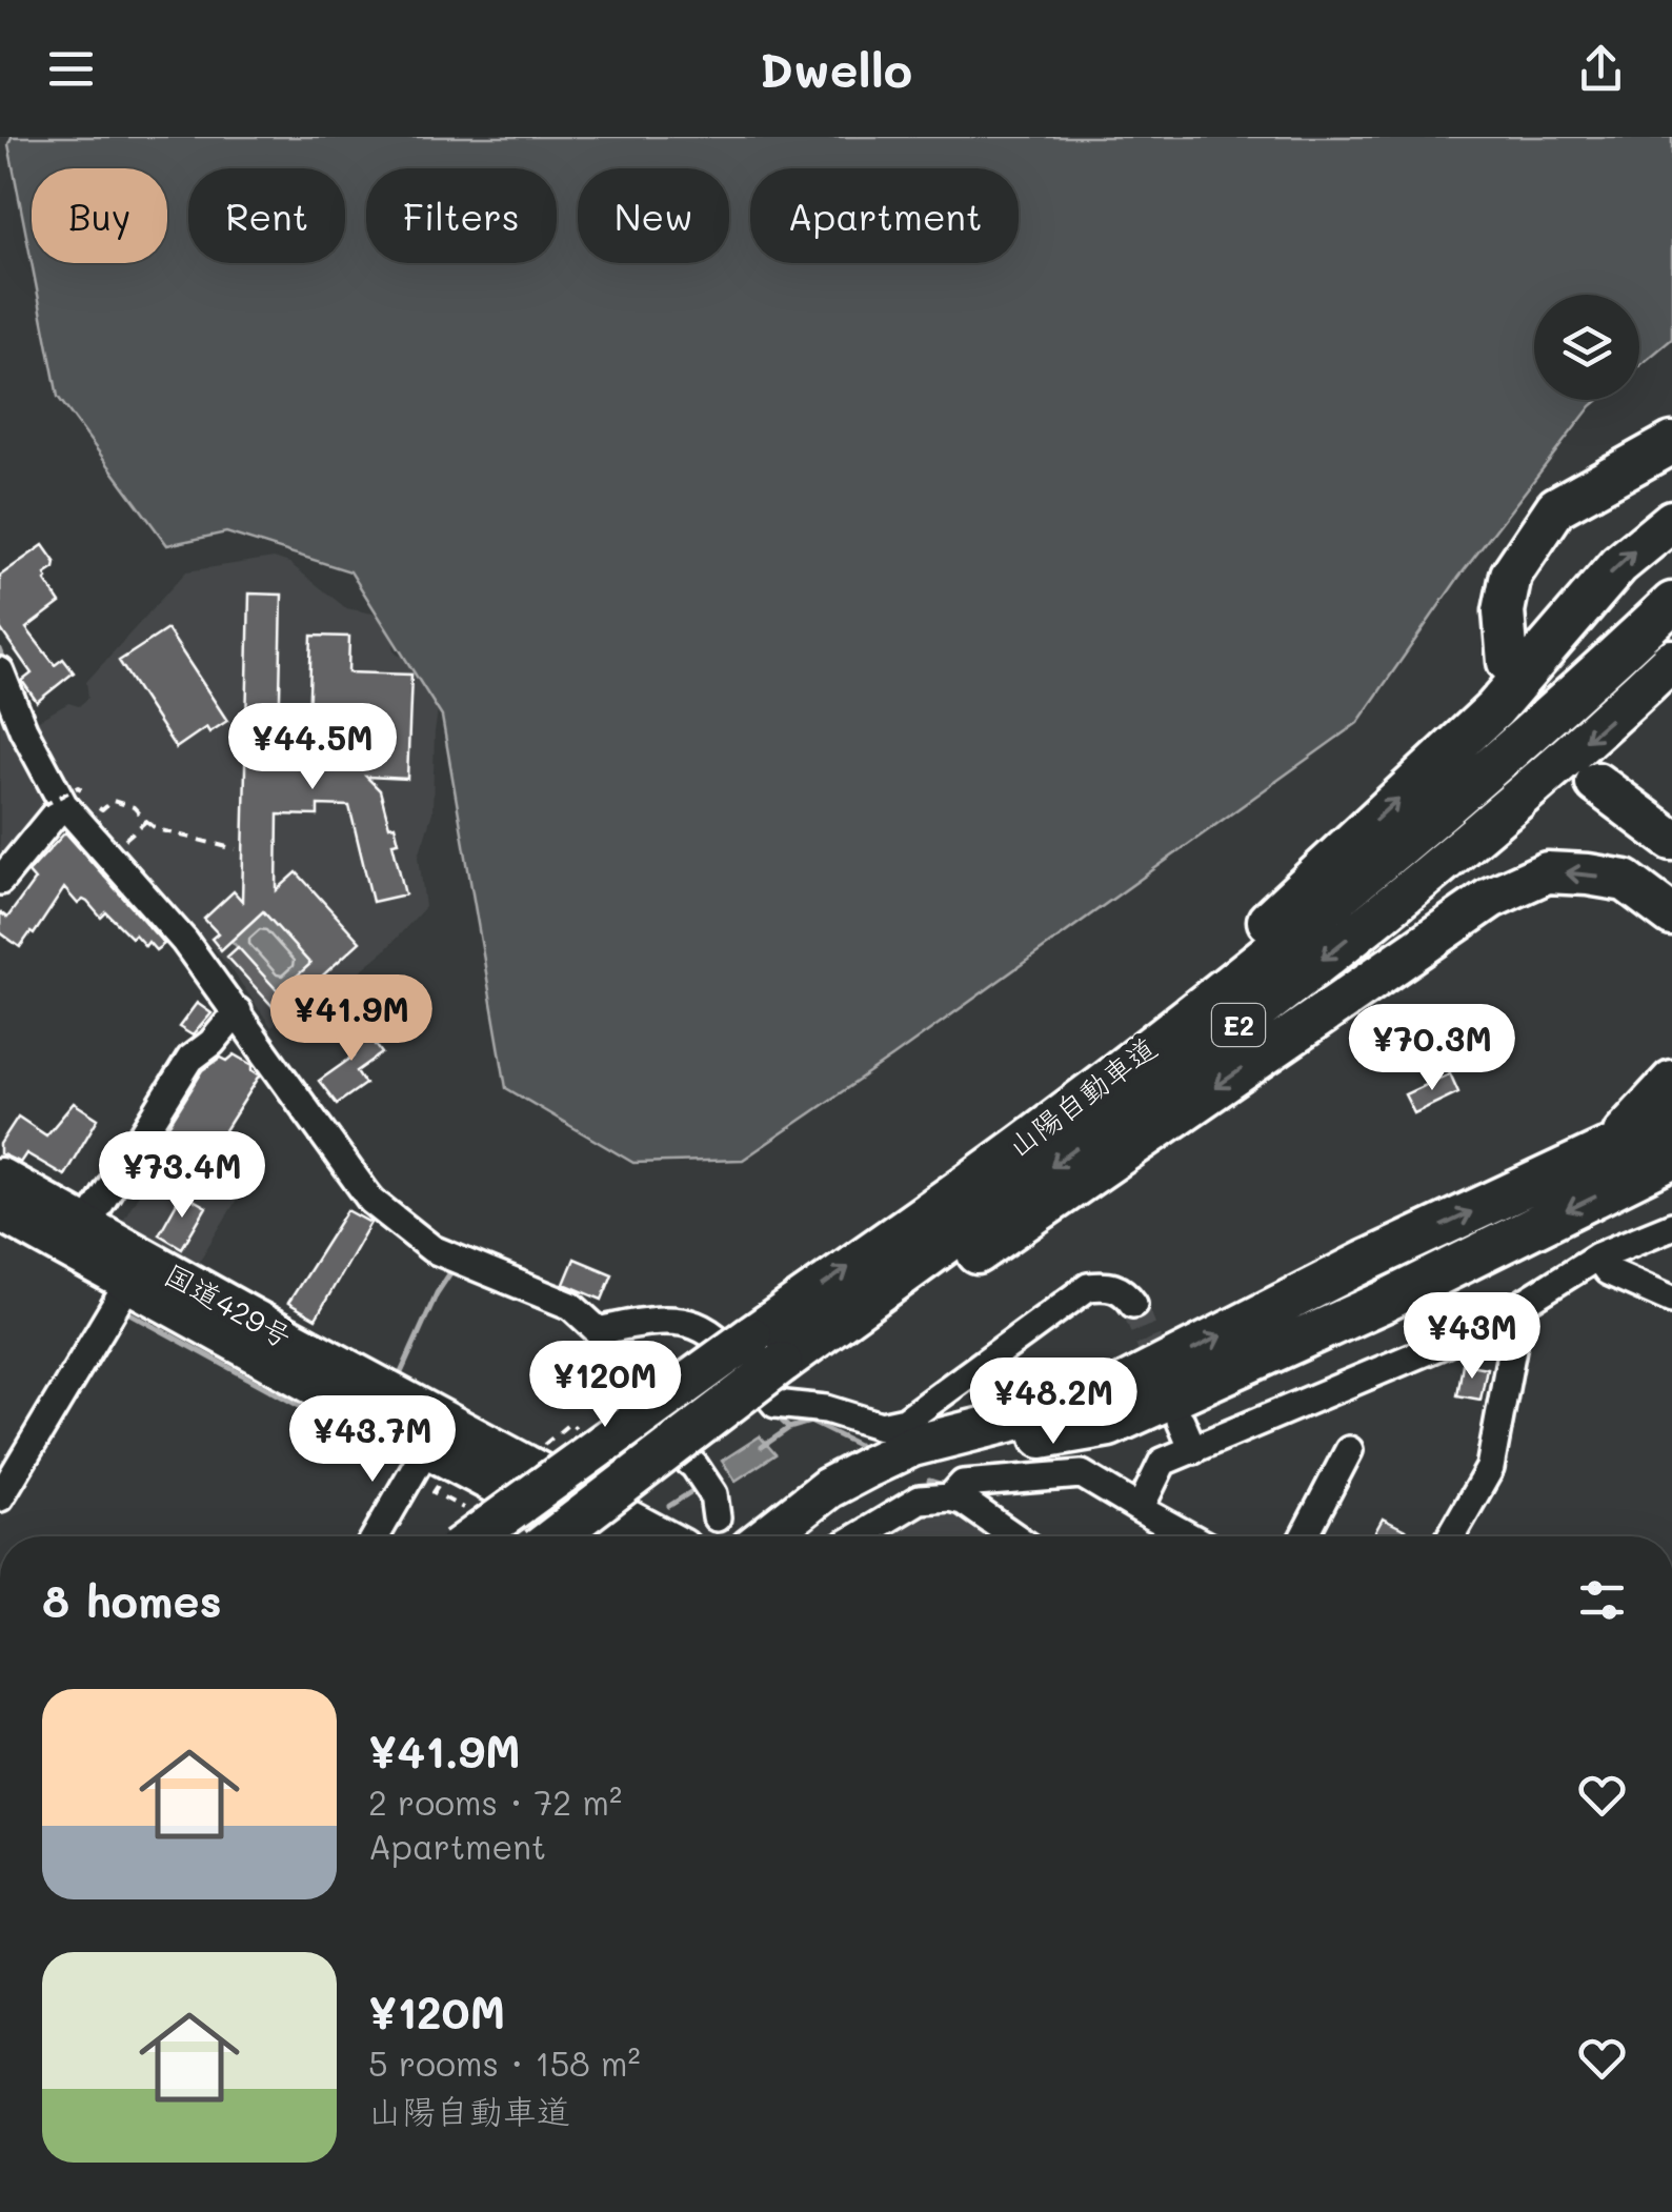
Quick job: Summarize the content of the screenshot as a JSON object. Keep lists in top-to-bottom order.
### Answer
{
  "streets": {
    "highway": ["E2", "山陽自動車道", "国道429号"]
  },
  "page": {
    "header": "Dwello",
    "chip": [
      "Buy",
      "Rent",
      "Filters",
      "New",
      "Apartment"
    ],
    "price": [
      "¥44.5M",
      "¥41.9M",
      "¥70.3M",
      "¥73.4M",
      "¥43M",
      "¥120M",
      "¥48.2M",
      "¥43.7M"
    ],
    "heading": "8 homes",
    "list": [
      {
        "name": "¥41.9M",
        "note": "2 rooms · 72 m² · Apartment"
      },
      {
        "name": "¥120M",
        "note": "5 rooms · 158 m² · 山陽自動車道"
      }
    ]
  }
}
